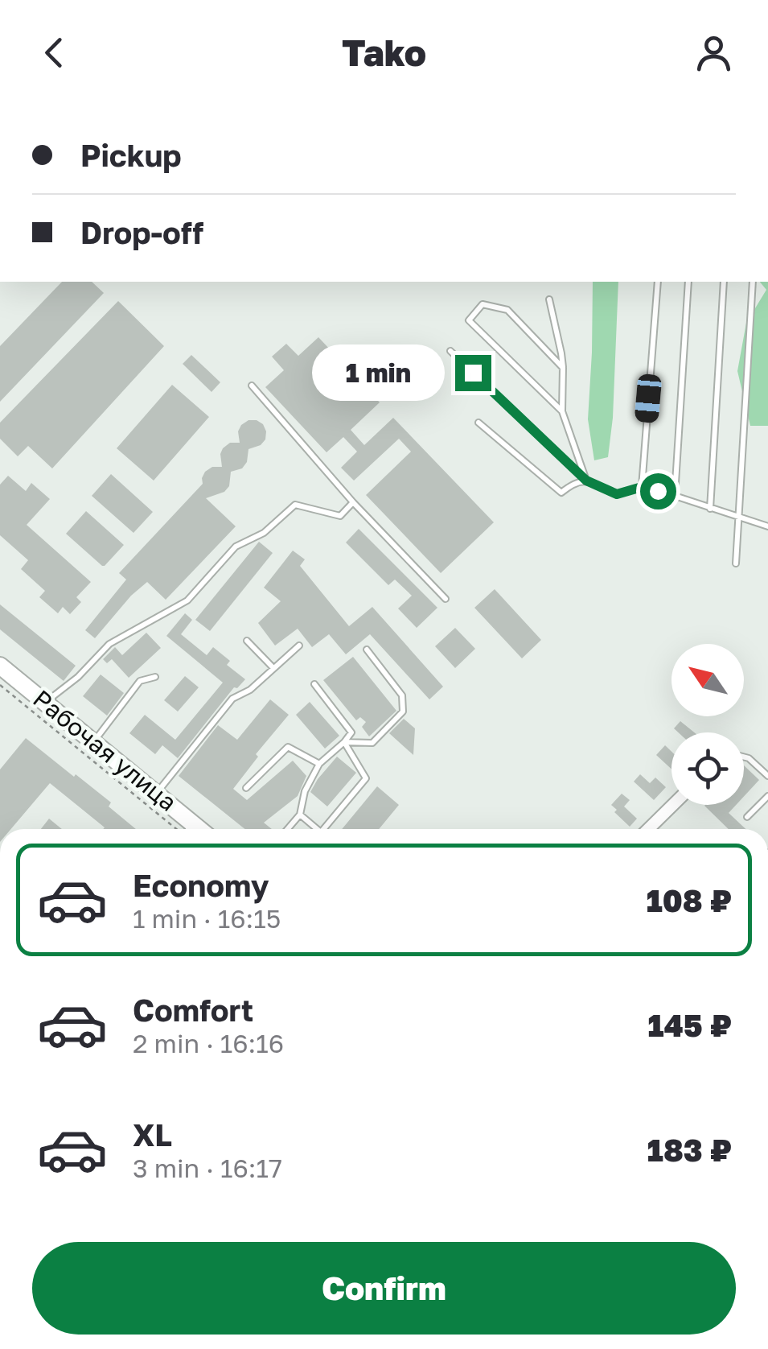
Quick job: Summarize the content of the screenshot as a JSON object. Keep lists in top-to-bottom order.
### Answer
{
  "streets": {
    "street": ["Рабочая улица"]
  },
  "north": "top left",
  "page": {
    "header": "Tako",
    "banner": ["Pickup", "Drop-off"],
    "bubble": "1 min",
    "list": [
      {
        "name": "Economy",
        "note": "1 min · 16:15",
        "value": "108 ₽"
      },
      {
        "name": "Comfort",
        "note": "2 min · 16:16",
        "value": "145 ₽"
      },
      {
        "name": "XL",
        "note": "3 min · 16:17",
        "value": "183 ₽"
      }
    ],
    "buttons": "Confirm"
  }
}
